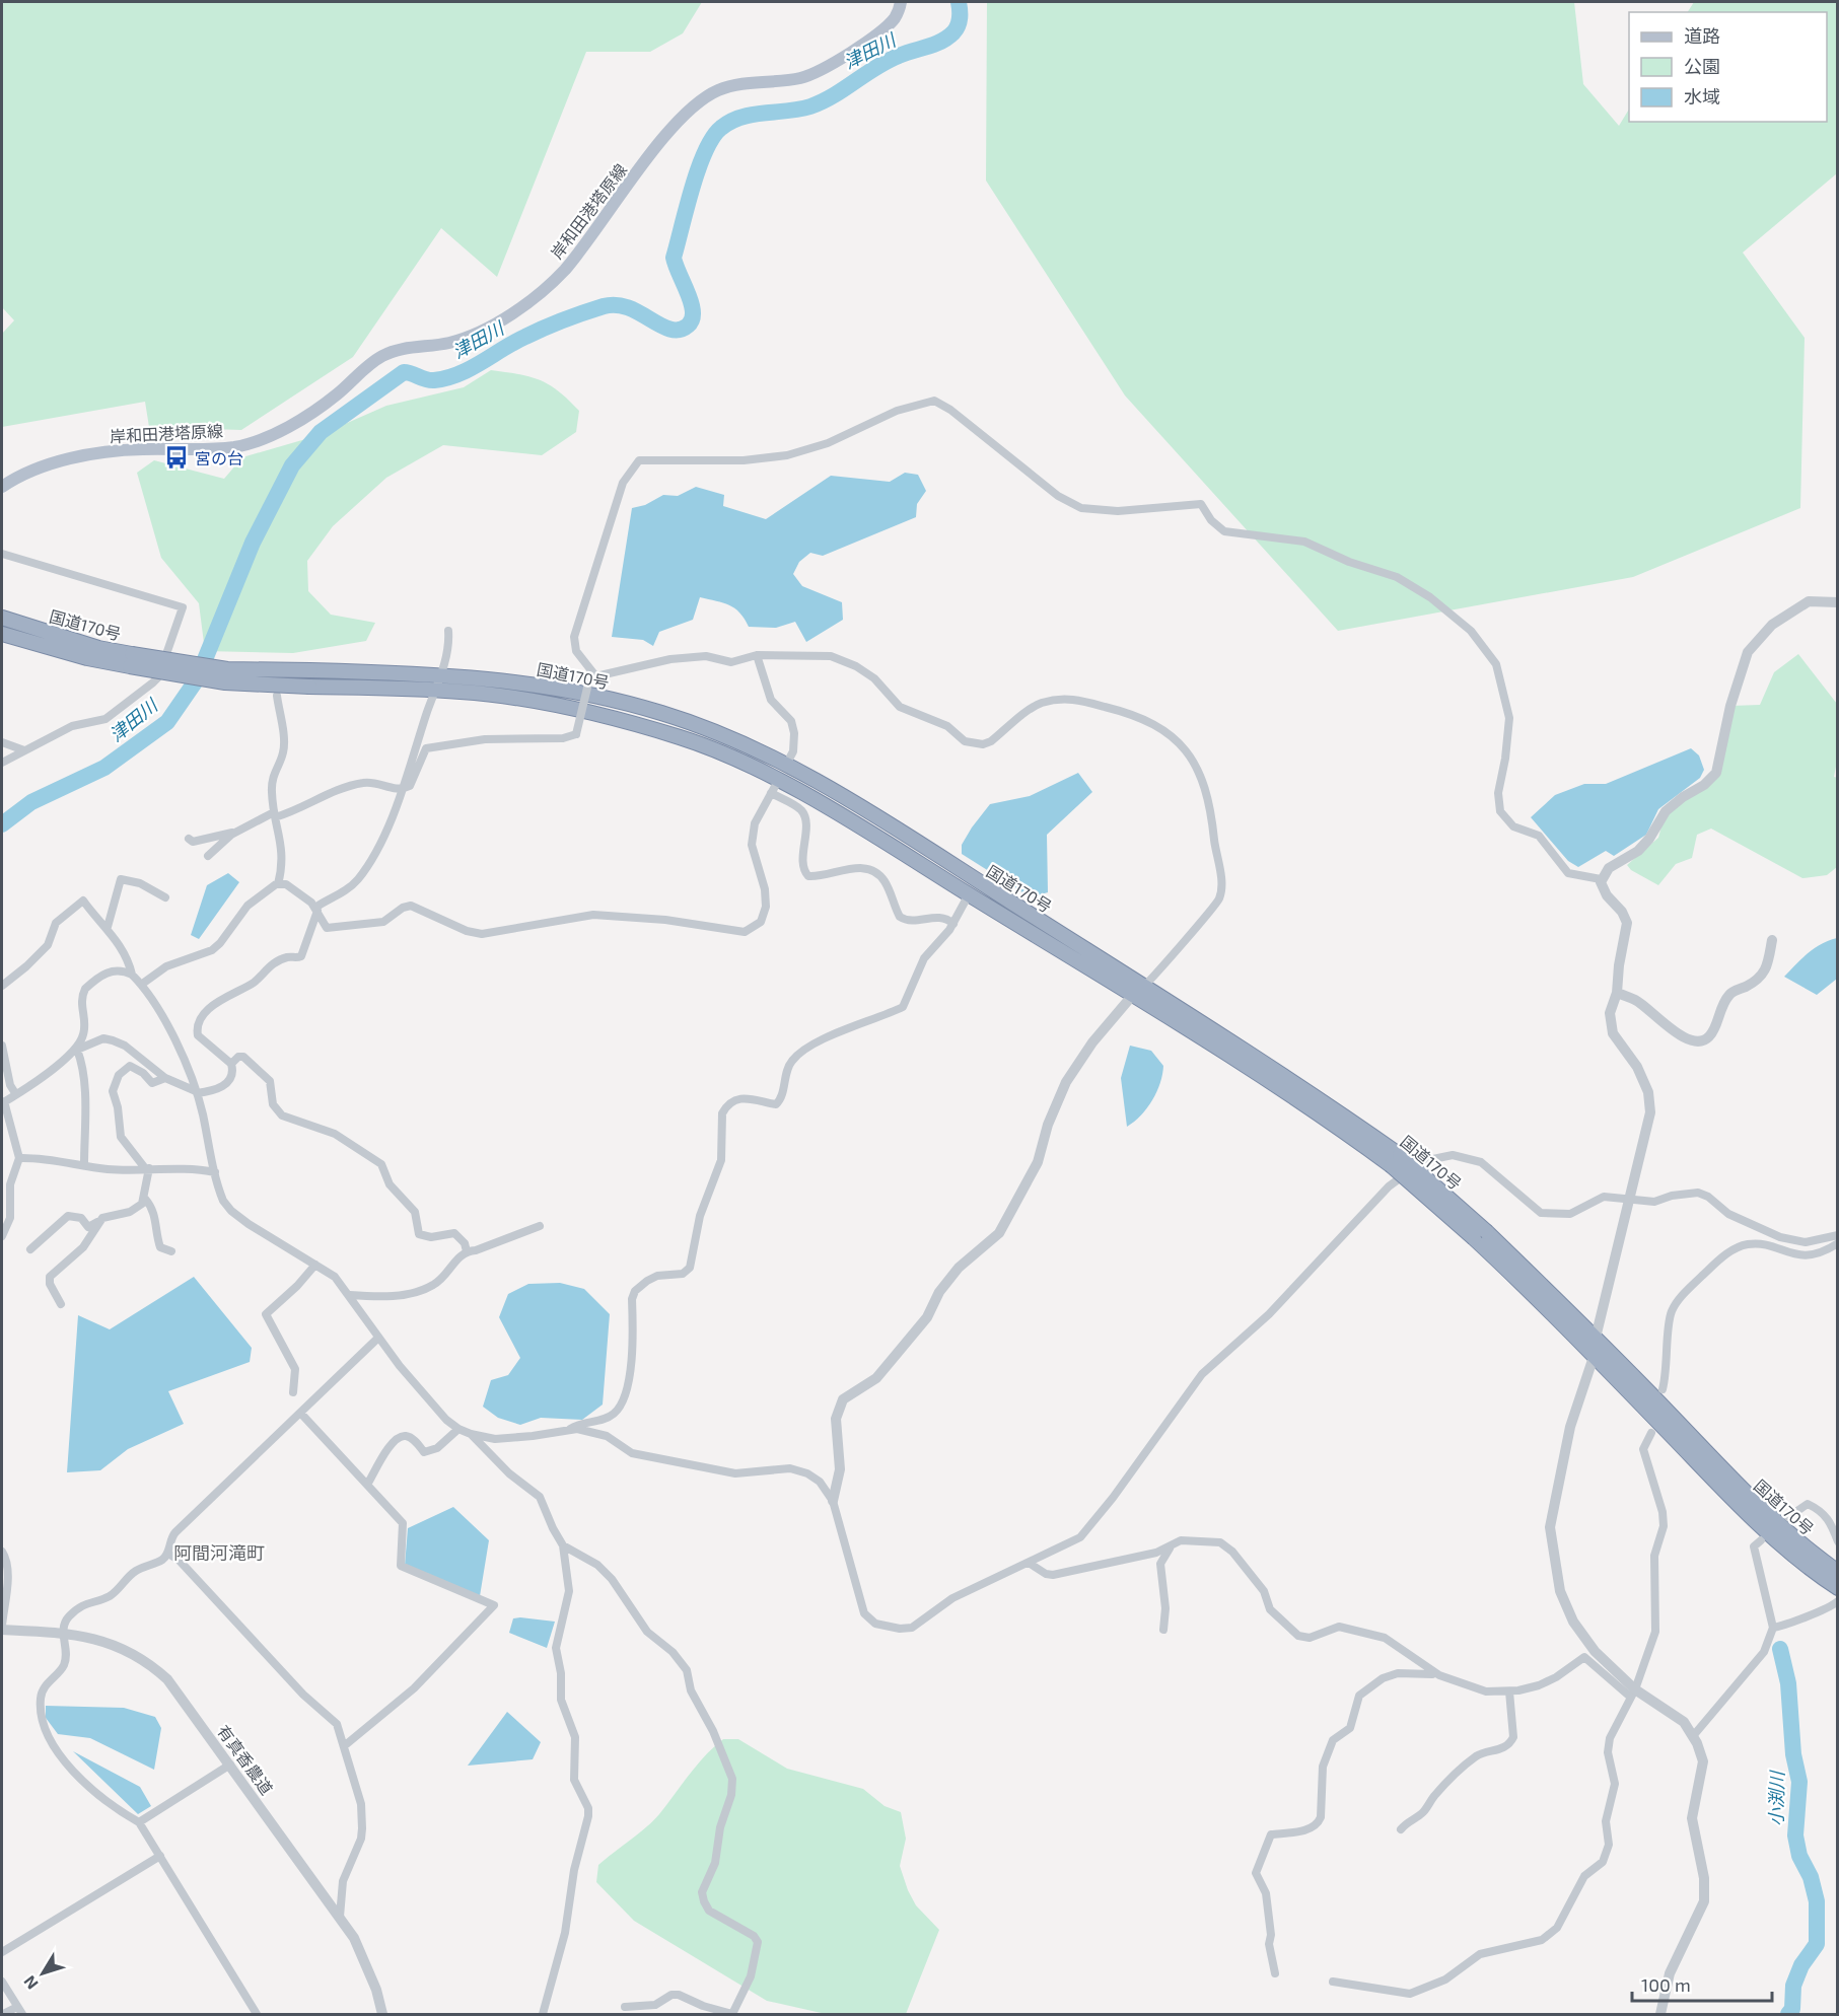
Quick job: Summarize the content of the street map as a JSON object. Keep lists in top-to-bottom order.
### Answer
{
  "streets": {
    "highway": ["国道170号"],
    "main road": ["岸和田港塔原線"],
    "street": ["有真香農道"]
  },
  "districts": ["阿間河滝町"],
  "water": ["津田川", "小渕川"],
  "places": {
    "bus stop": ["宮の台"]
  },
  "legend": ["道路", "公園", "水域"],
  "scale_bar": "100 m",
  "north": "bottom left"
}
